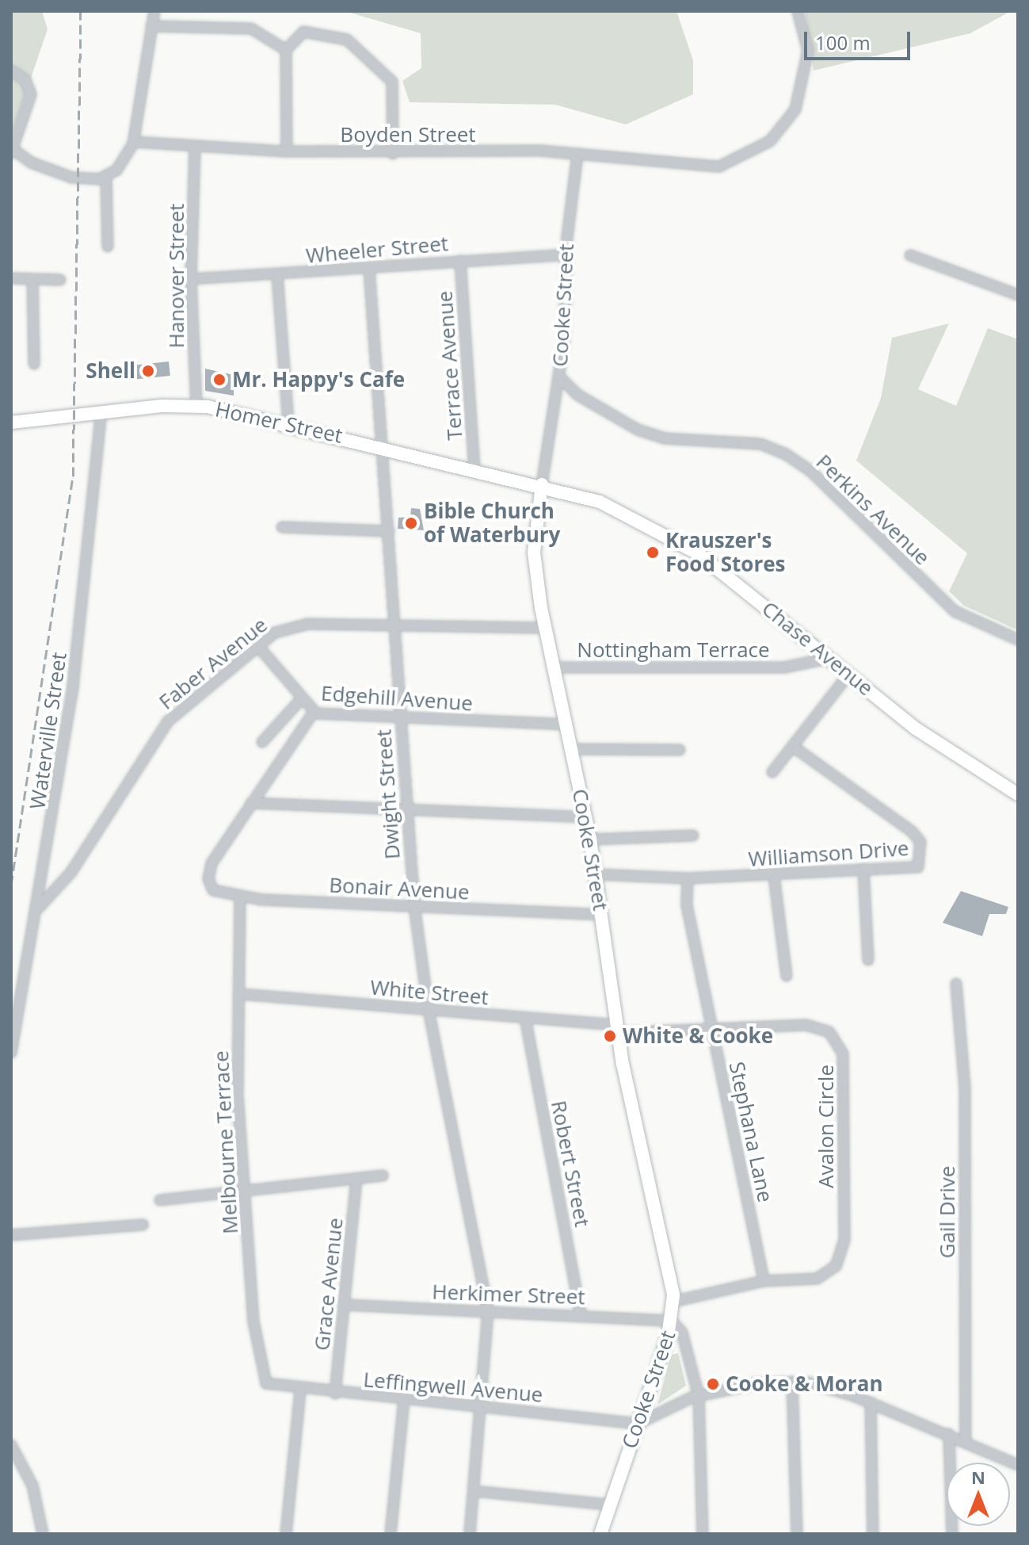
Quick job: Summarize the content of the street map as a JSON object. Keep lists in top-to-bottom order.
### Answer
{
  "streets": {
    "main road": ["Cooke Street", "Homer Street", "Chase Avenue"],
    "street": [
      "Boyden Street",
      "Wheeler Street",
      "Hanover Street",
      "Terrace Avenue",
      "Perkins Avenue",
      "Nottingham Terrace",
      "Faber Avenue",
      "Edgehill Avenue",
      "Waterville Street",
      "Dwight Street",
      "Williamson Drive",
      "Bonair Avenue",
      "White Street",
      "Avalon Circle",
      "Stephana Lane",
      "Melbourne Terrace",
      "Robert Street",
      "Gail Drive",
      "Grace Avenue",
      "Herkimer Street",
      "Leffingwell Avenue"
    ]
  },
  "crossings": [
    ["Boyden Street", "Hanover Street"],
    ["Boyden Street", "Cooke Street"],
    ["Wheeler Street", "Hanover Street"],
    ["Wheeler Street", "Cooke Street"],
    ["Wheeler Street", "Terrace Avenue"],
    ["Wheeler Street", "Dwight Street"],
    ["Hanover Street", "Homer Street"],
    ["Cooke Street", "Homer Street"],
    ["Cooke Street", "Perkins Avenue"],
    ["Cooke Street", "Chase Avenue"],
    ["Cooke Street", "Nottingham Terrace"],
    ["Cooke Street", "Faber Avenue"],
    ["Cooke Street", "Edgehill Avenue"],
    ["Cooke Street", "Williamson Drive"],
    ["Cooke Street", "Bonair Avenue"],
    ["Cooke Street", "White Street"],
    ["Cooke Street", "Avalon Circle"],
    ["Cooke Street", "Herkimer Street"],
    ["Cooke Street", "Leffingwell Avenue"],
    ["Terrace Avenue", "Homer Street"],
    ["Homer Street", "Chase Avenue"],
    ["Homer Street", "Waterville Street"],
    ["Homer Street", "Dwight Street"],
    ["Chase Avenue", "Nottingham Terrace"],
    ["Faber Avenue", "Edgehill Avenue"],
    ["Faber Avenue", "Waterville Street"],
    ["Faber Avenue", "Dwight Street"],
    ["Edgehill Avenue", "Dwight Street"],
    ["Dwight Street", "Bonair Avenue"],
    ["Dwight Street", "White Street"],
    ["Dwight Street", "Herkimer Street"],
    ["Dwight Street", "Leffingwell Avenue"],
    ["Williamson Drive", "Stephana Lane"],
    ["Bonair Avenue", "Melbourne Terrace"],
    ["White Street", "Avalon Circle"],
    ["White Street", "Melbourne Terrace"],
    ["White Street", "Robert Street"],
    ["Avalon Circle", "Stephana Lane"],
    ["Melbourne Terrace", "Leffingwell Avenue"],
    ["Robert Street", "Herkimer Street"],
    ["Grace Avenue", "Herkimer Street"],
    ["Grace Avenue", "Leffingwell Avenue"]
  ],
  "places": [
    "Shell",
    "Mr. Happy's Cafe",
    "Bible Church of Waterbury",
    "Krauszer's Food Stores",
    "White & Cooke",
    "Cooke & Moran"
  ],
  "scale_bar": "100 m",
  "north": "top"
}
